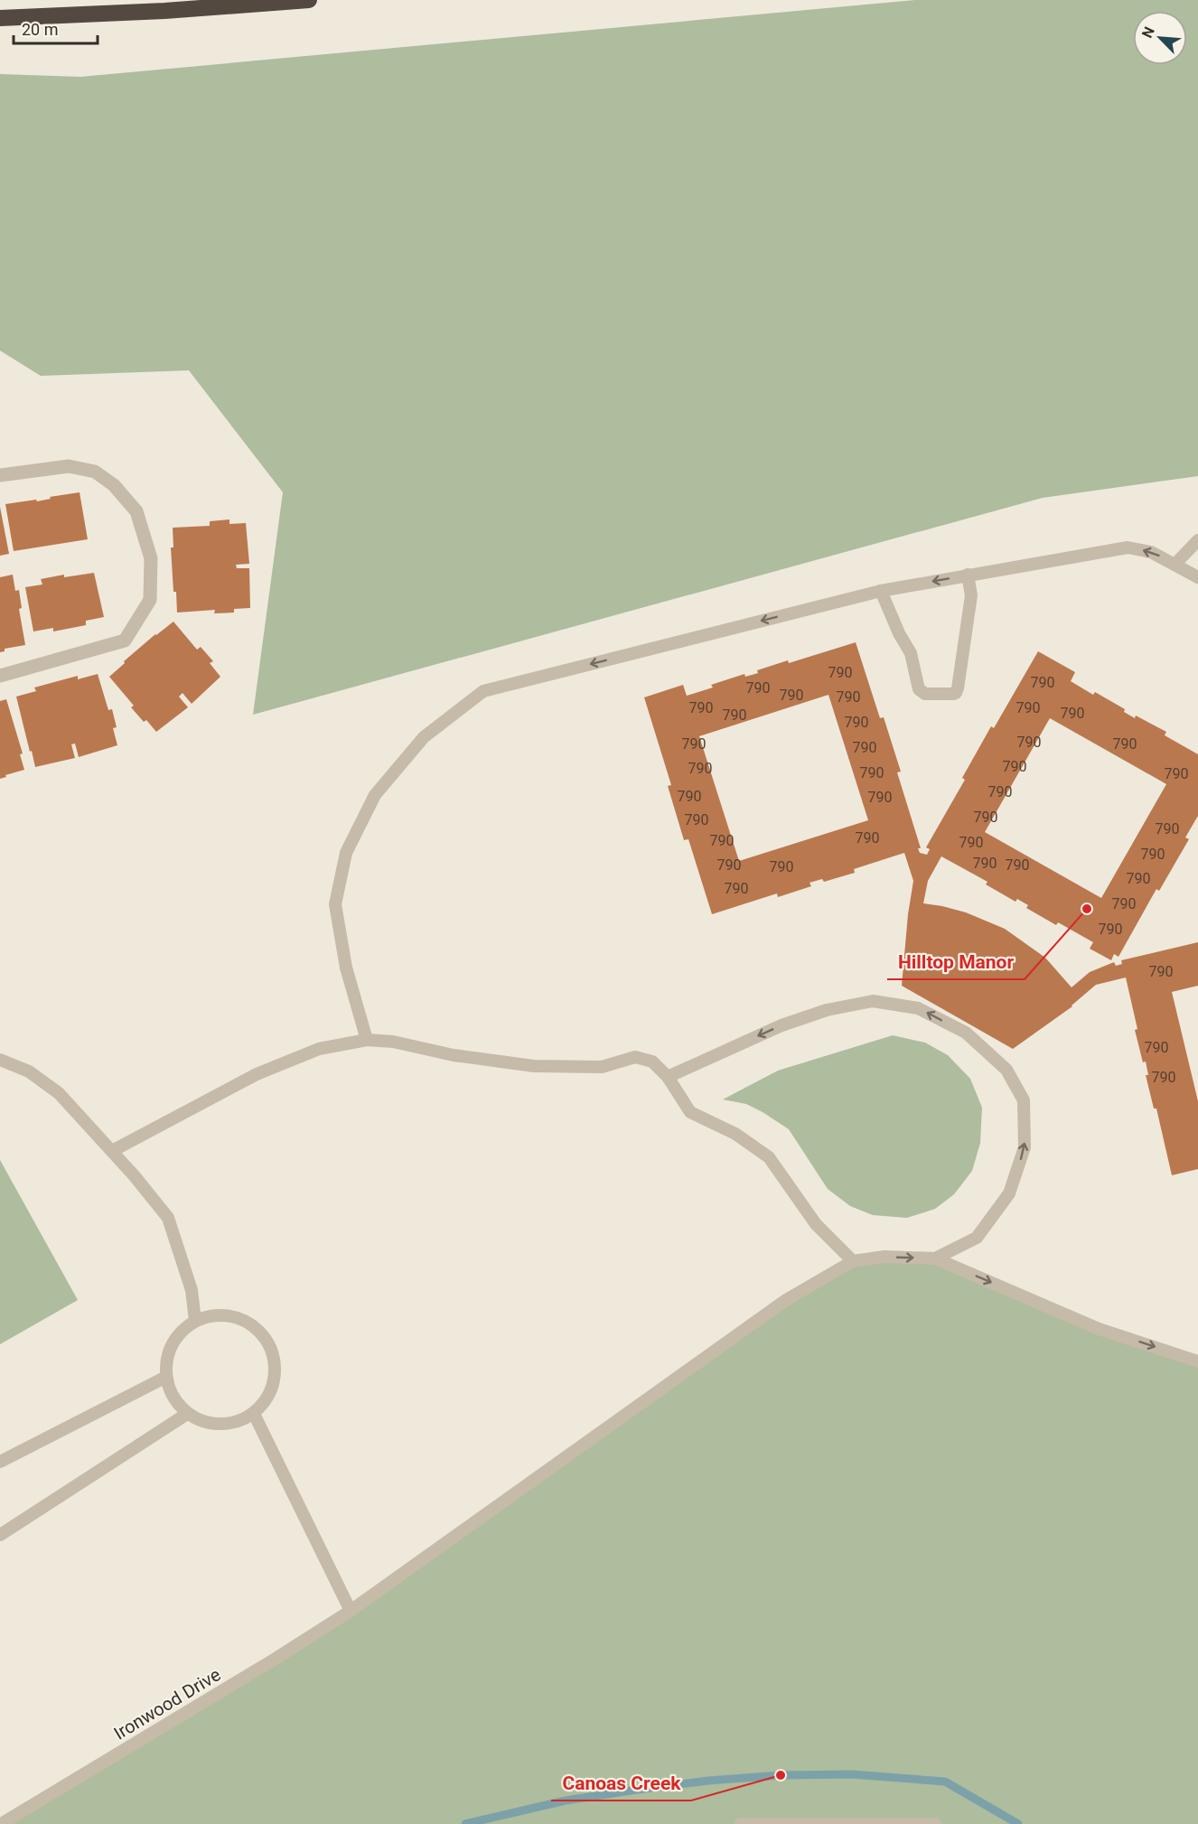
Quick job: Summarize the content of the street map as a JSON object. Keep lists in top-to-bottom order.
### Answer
{
  "streets": {
    "lane": ["Ironwood Drive"]
  },
  "places": ["Hilltop Manor", "Canoas Creek"],
  "house_numbers": [
    "790",
    "790",
    "790",
    "790",
    "790",
    "790",
    "790",
    "790",
    "790",
    "790",
    "790",
    "790",
    "790",
    "790",
    "790",
    "790",
    "790",
    "790",
    "790",
    "790",
    "790",
    "790",
    "790",
    "790",
    "790",
    "790",
    "790",
    "790",
    "790",
    "790",
    "790",
    "790",
    "790",
    "790",
    "790",
    "790",
    "790",
    "790",
    "790"
  ],
  "scale_bar": "20 m",
  "north": "top left"
}
